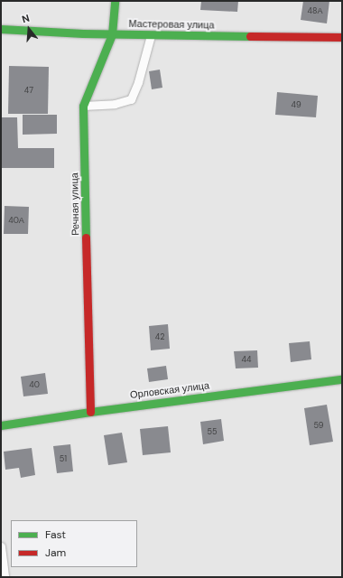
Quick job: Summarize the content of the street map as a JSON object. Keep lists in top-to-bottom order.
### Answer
{
  "streets": {
    "street": ["Мастеровая улица", "Речная улица", "Орловская улица"]
  },
  "crossings": [
    ["Мастеровая улица", "Речная улица"],
    ["Речная улица", "Орловская улица"]
  ],
  "house_numbers": [
    "48А",
    "47",
    "49",
    "40А",
    "42",
    "44",
    "40",
    "59",
    "55",
    "51"
  ],
  "legend": ["Fast", "Jam"],
  "north": "top"
}
